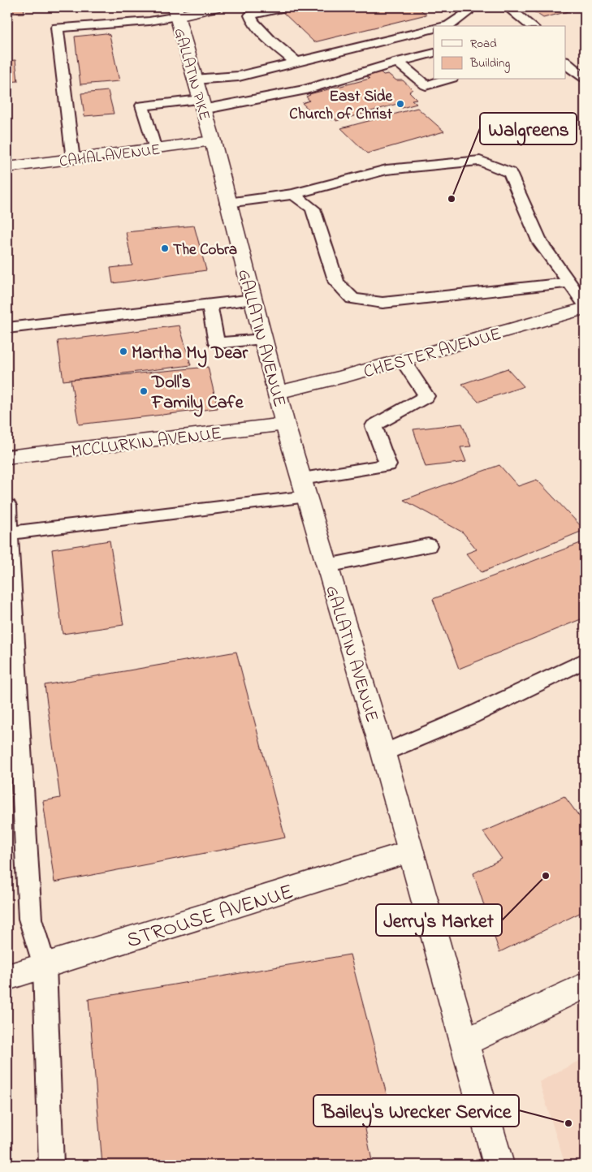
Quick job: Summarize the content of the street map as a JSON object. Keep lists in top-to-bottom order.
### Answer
{
  "streets": {
    "main road": [
      "GALLATIN PIKE",
      "CAHAL AVENUE",
      "GALLATIN AVENUE",
      "CHESTER AVENUE",
      "MCCLURKIN AVENUE",
      "STROUSE AVENUE"
    ]
  },
  "crossings": [
    ["GALLATIN PIKE", "CAHAL AVENUE"],
    ["GALLATIN PIKE", "GALLATIN AVENUE"],
    ["CAHAL AVENUE", "GALLATIN AVENUE"],
    ["GALLATIN AVENUE", "CHESTER AVENUE"],
    ["GALLATIN AVENUE", "MCCLURKIN AVENUE"],
    ["GALLATIN AVENUE", "STROUSE AVENUE"]
  ],
  "places": [
    "East Side Church of Christ",
    "Walgreens",
    "The Cobra",
    "Martha My Dear",
    "Doll's Family Cafe",
    "Jerry's Market",
    "Bailey's Wrecker Service"
  ],
  "legend": ["Road", "Building"]
}
